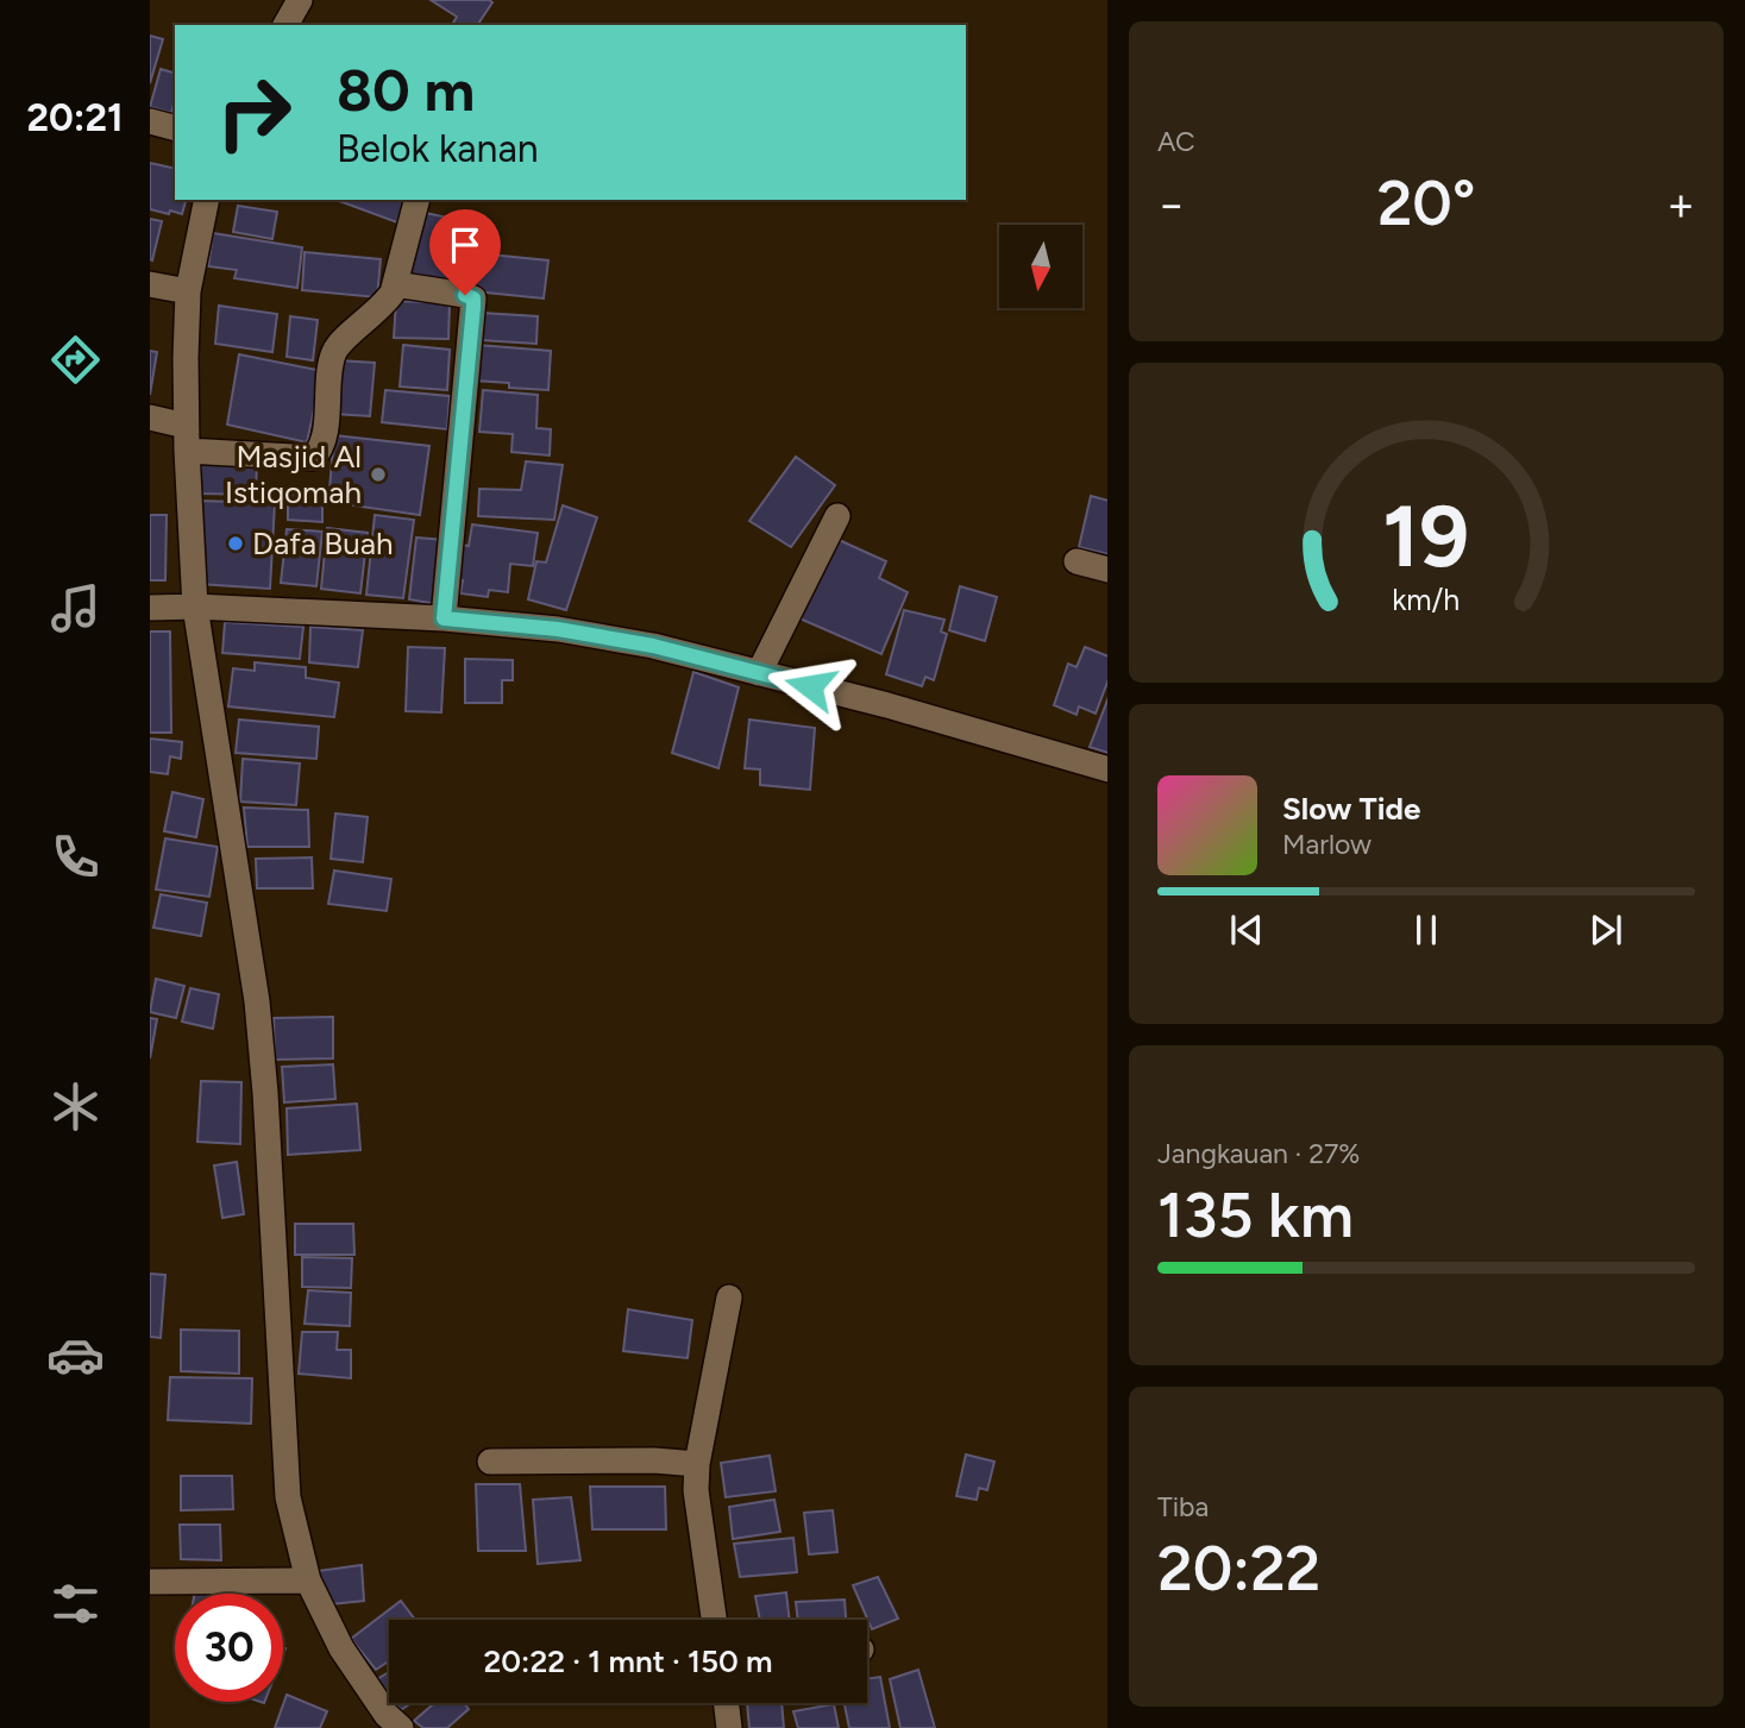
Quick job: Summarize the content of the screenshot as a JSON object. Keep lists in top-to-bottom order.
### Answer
{
  "places": ["Masjid Al Istiqomah", "Dafa Buah"],
  "north": "bottom",
  "page": {
    "tabs": "20:21",
    "tile": [
      "AC",
      ["Jangkauan · 27%", "135 km"],
      ["Tiba", "20:22"]
    ],
    "turn": ["80 m", "Belok kanan"],
    "heat": ["−", "20°", "+"],
    "song": ["Slow Tide", "Marlow"],
    "limit": "30",
    "trip": "20:22 · 1 mnt · 150 m",
    "gauge": ["19", "km/h"]
  }
}
